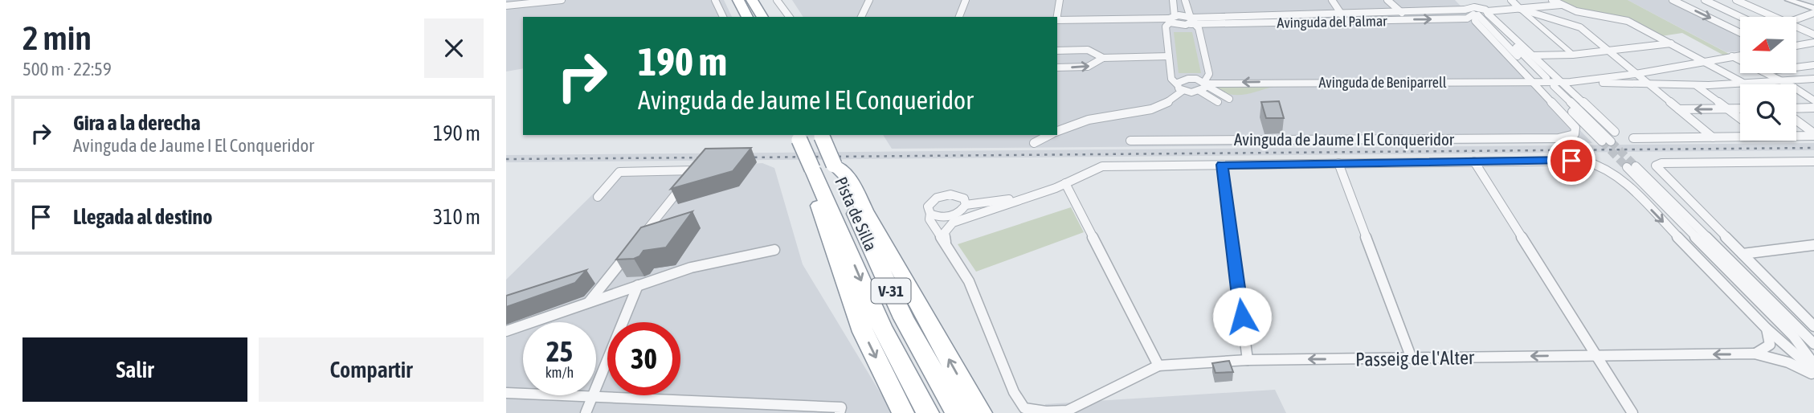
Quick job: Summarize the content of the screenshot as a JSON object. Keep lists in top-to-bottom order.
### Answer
{
  "streets": {
    "highway": ["Pista de Silla", "V-31"],
    "street": [
      "Avinguda del Palmar",
      "Avinguda de Beniparrell",
      "Avinguda de Jaume I El Conqueridor",
      "Passeig de l'Alter"
    ]
  },
  "crossings": [
    ["Avinguda de Beniparrell", "Avinguda de Jaume I El Conqueridor"],
    ["Avinguda de Jaume I El Conqueridor", "Passeig de l'Alter"]
  ],
  "one_way": ["Avinguda de Beniparrell", "Passeig de l'Alter"],
  "north": "left",
  "page": {
    "heading": ["2 min", "500 m · 22:59"],
    "turn": ["190 m", "Avinguda de Jaume I El Conqueridor"],
    "list": [
      {
        "name": "Gira a la derecha",
        "note": "Avinguda de Jaume I El Conqueridor",
        "value": "190 m"
      },
      {
        "name": "Llegada al destino",
        "value": "310 m"
      }
    ],
    "speed": "25 km/h",
    "limit": "30",
    "buttons": ["Salir", "Compartir"]
  }
}
